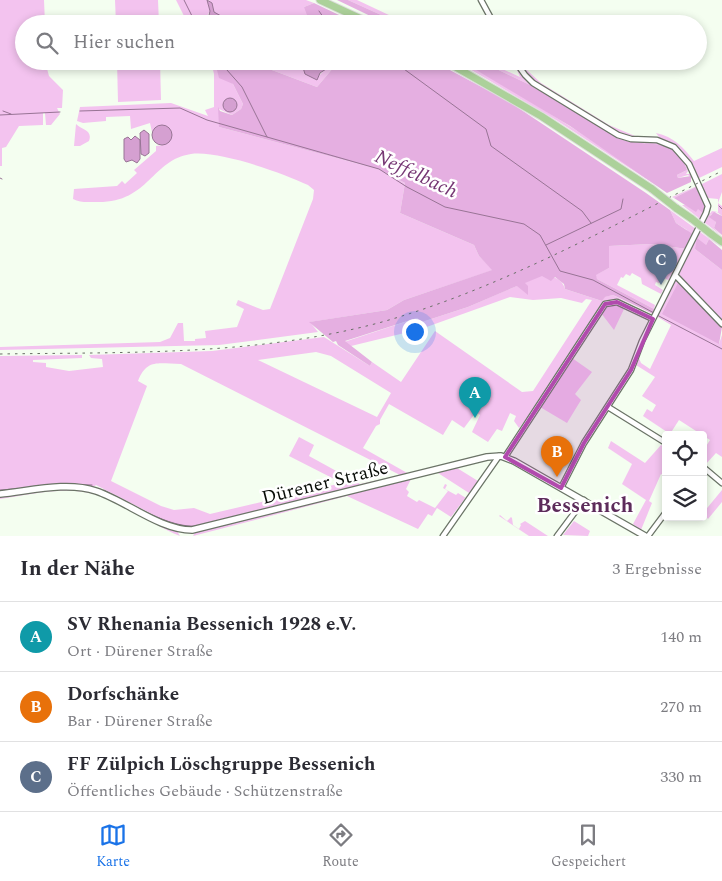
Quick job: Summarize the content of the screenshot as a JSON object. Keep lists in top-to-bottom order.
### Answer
{
  "streets": {
    "street": ["Dürener Straße"]
  },
  "districts": ["Bessenich"],
  "water": ["Neffelbach"],
  "page": {
    "search": "Hier suchen",
    "pins": ["C", "A", "B"],
    "heading": ["In der Nähe", "3 Ergebnisse"],
    "list": [
      {
        "mark": "A",
        "name": "SV Rhenania Bessenich 1928 e.V.",
        "note": "Ort · Dürener Straße",
        "value": "140 m"
      },
      {
        "mark": "B",
        "name": "Dorfschänke",
        "note": "Bar · Dürener Straße",
        "value": "270 m"
      },
      {
        "mark": "C",
        "name": "FF Zülpich Löschgruppe Bessenich",
        "note": "Öffentliches Gebäude · Schützenstraße",
        "value": "330 m"
      }
    ],
    "nav": ["Karte", "Route", "Gespeichert"]
  }
}
